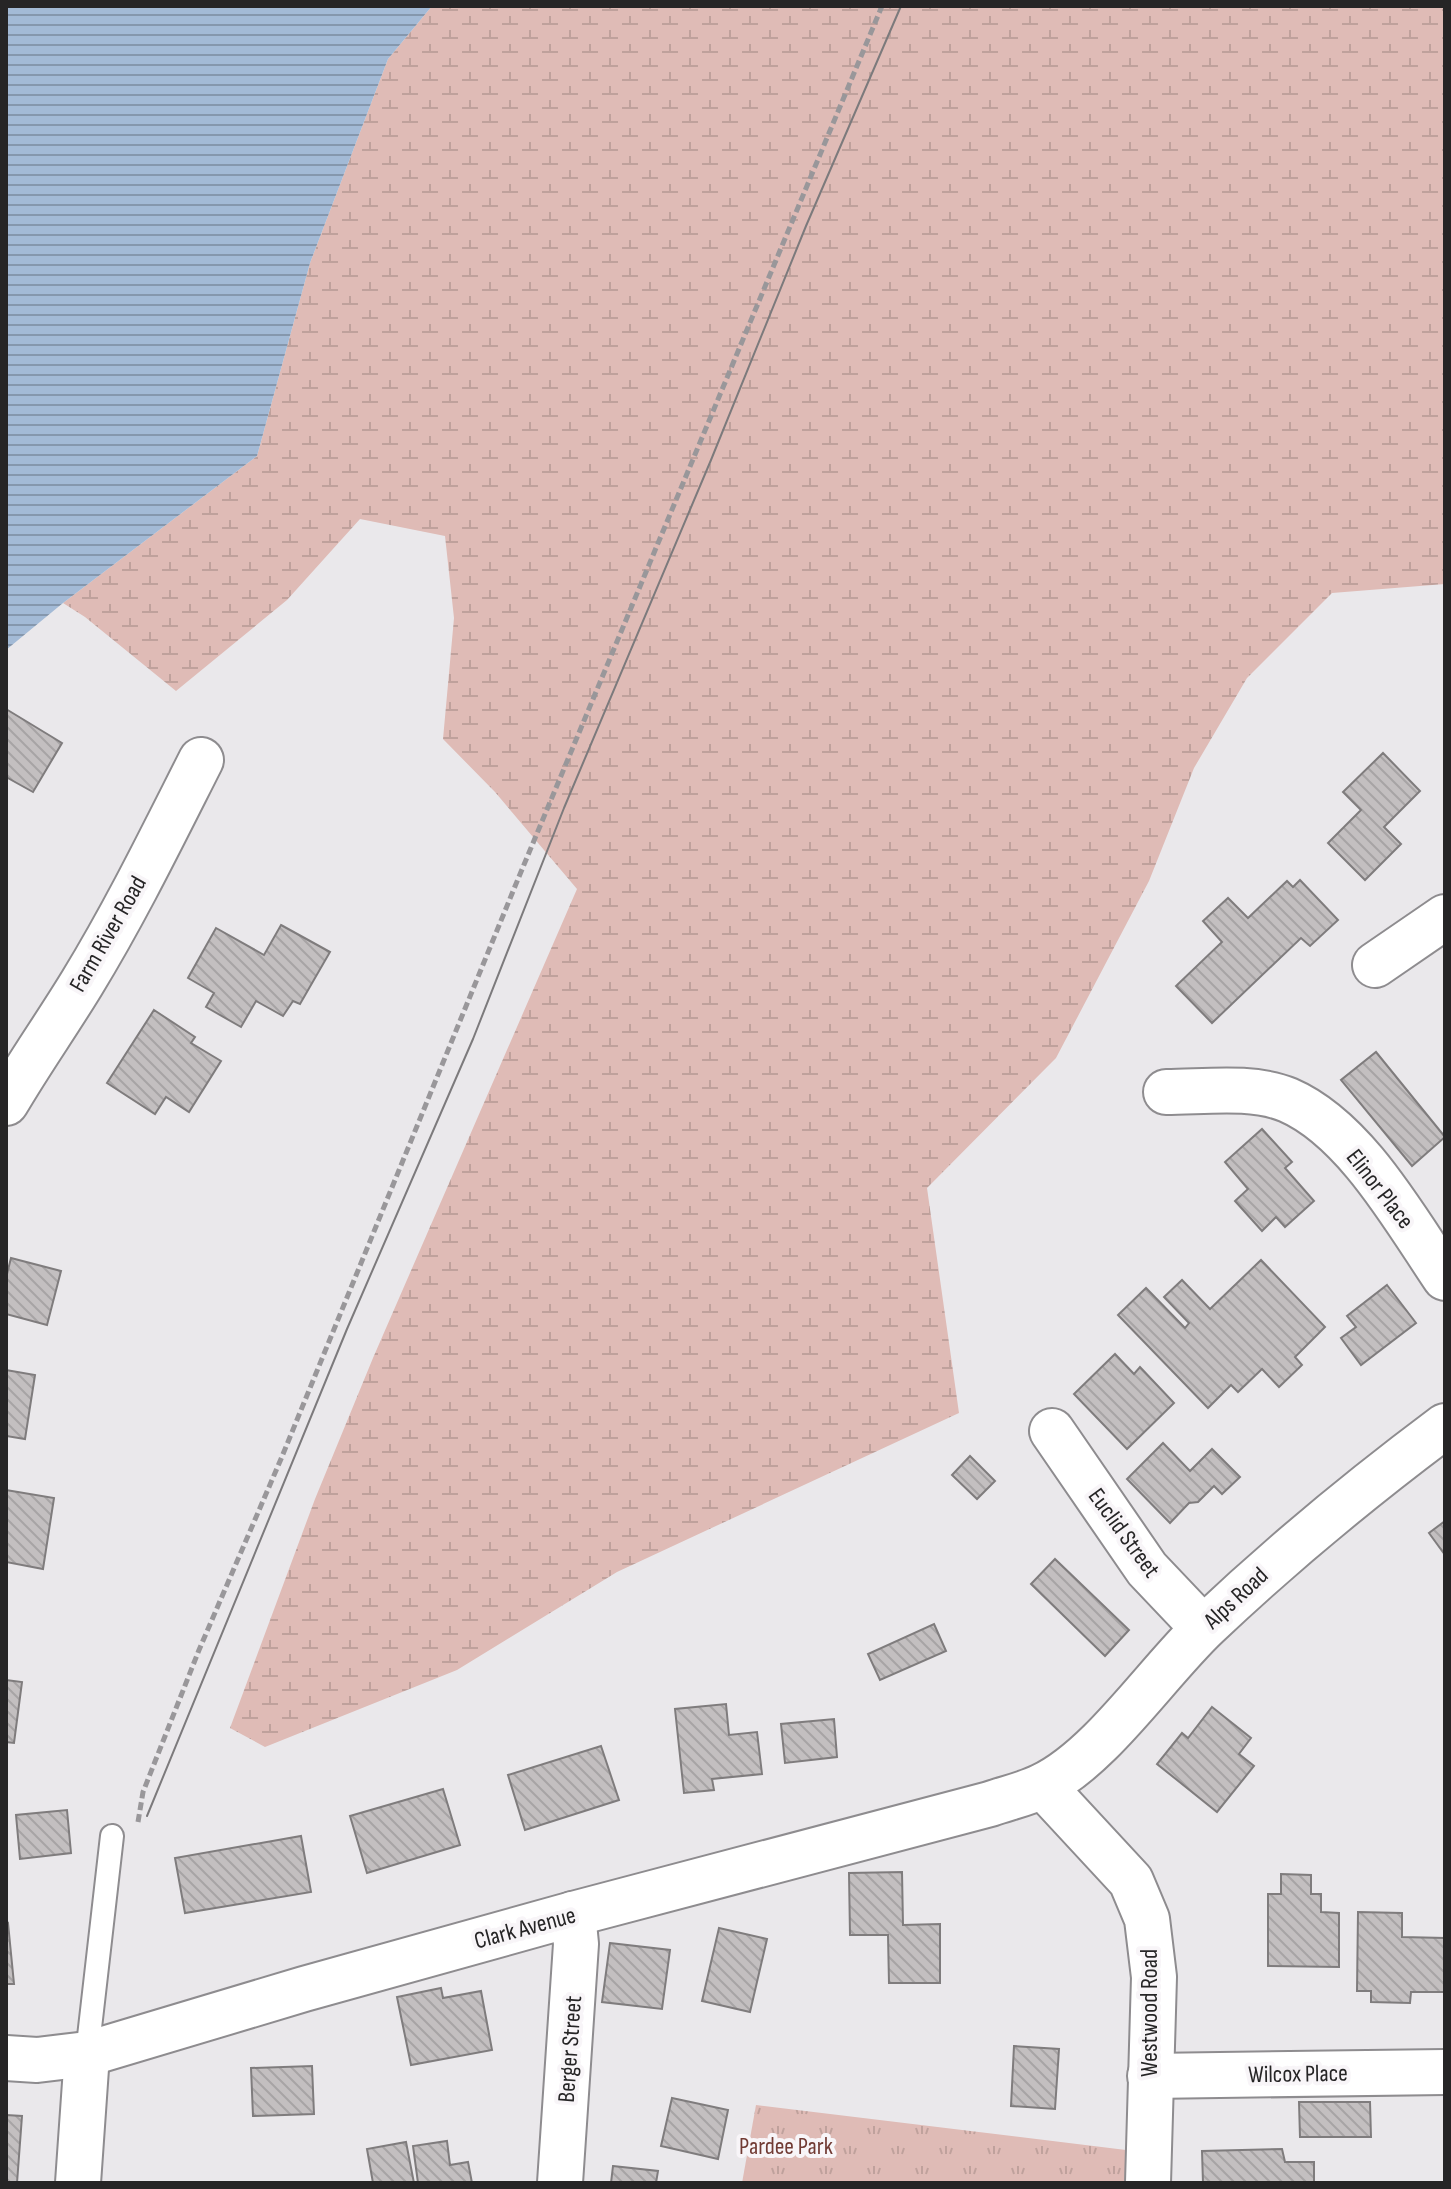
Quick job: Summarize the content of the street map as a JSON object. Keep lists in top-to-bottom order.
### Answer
{
  "streets": {
    "street": [
      "Farm River Road",
      "Elinor Place",
      "Euclid Street",
      "Alps Road",
      "Clark Avenue",
      "Westwood Road",
      "Berger Street",
      "Wilcox Place"
    ]
  },
  "crossings": [
    ["Euclid Street", "Alps Road"],
    ["Alps Road", "Clark Avenue"],
    ["Alps Road", "Westwood Road"],
    ["Clark Avenue", "Westwood Road"],
    ["Clark Avenue", "Berger Street"],
    ["Westwood Road", "Wilcox Place"]
  ],
  "parks": ["Pardee Park"]
}
